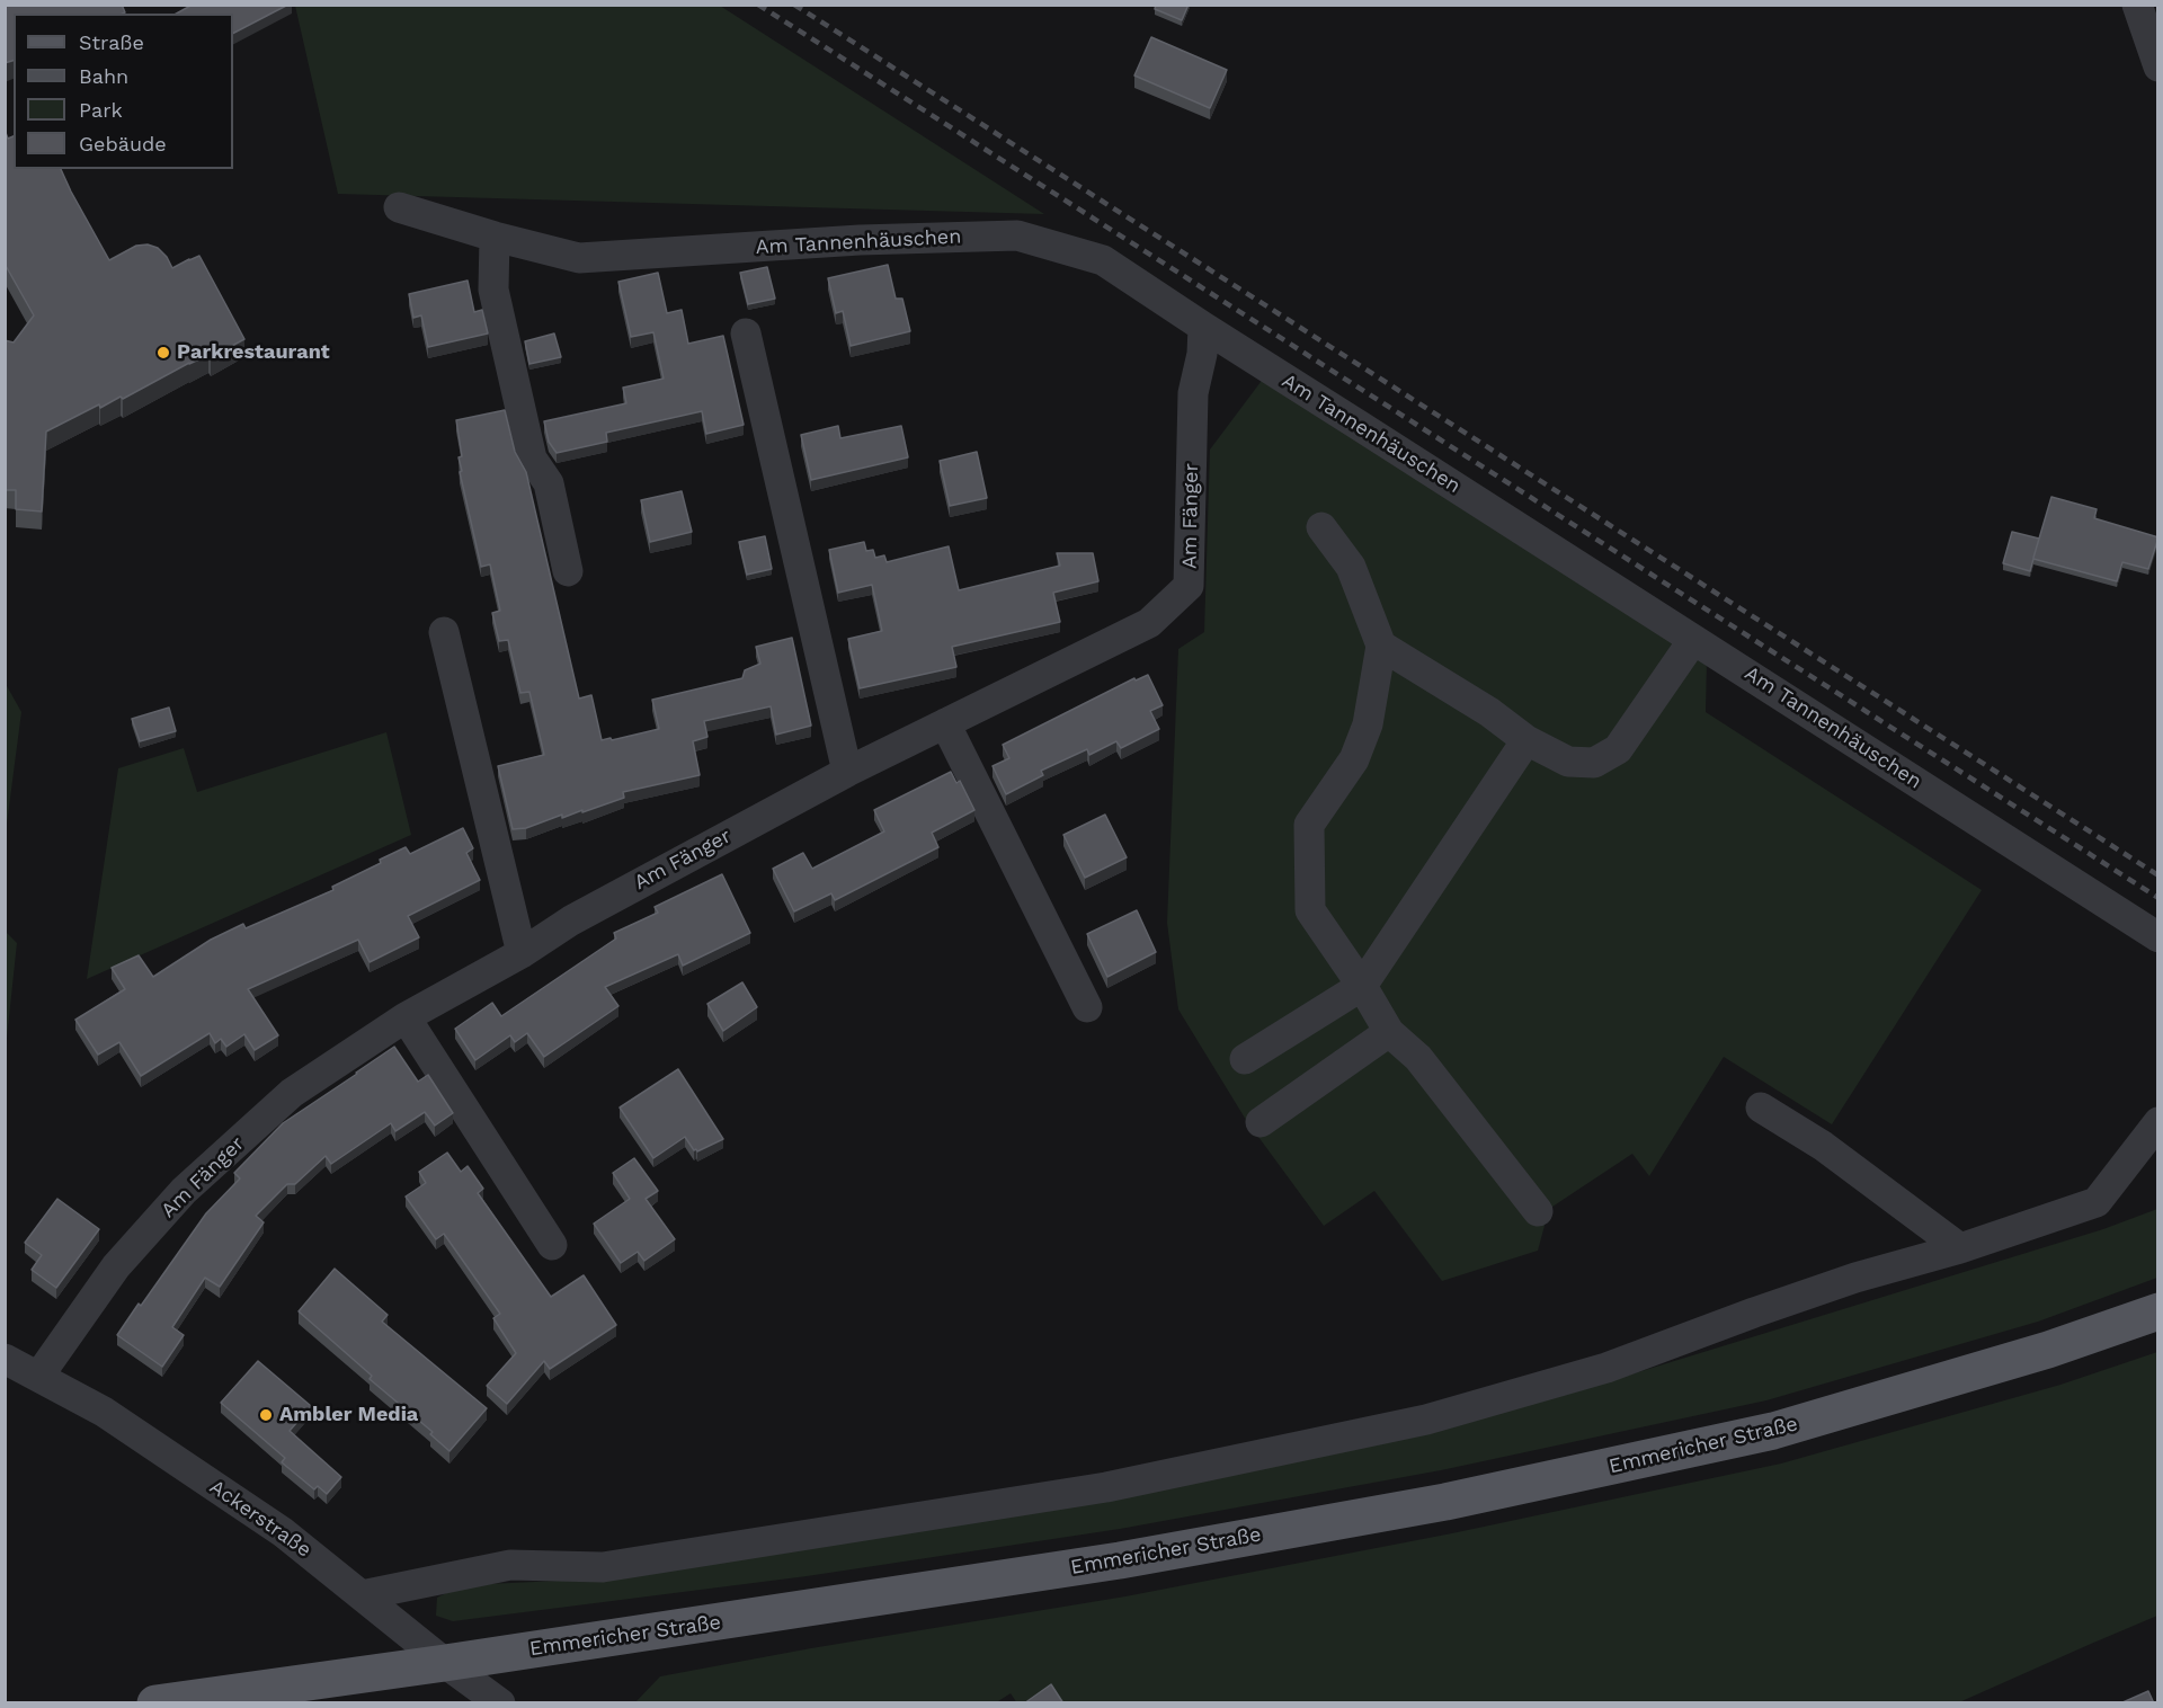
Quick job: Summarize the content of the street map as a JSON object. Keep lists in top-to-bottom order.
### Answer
{
  "streets": {
    "main road": ["Emmericher Straße"],
    "street": ["Am Tannenhäuschen", "Am Fänger", "Ackerstraße"]
  },
  "crossings": [
    ["Am Tannenhäuschen", "Am Fänger"],
    ["Am Fänger", "Ackerstraße"],
    ["Emmericher Straße", "Ackerstraße"]
  ],
  "places": ["Parkrestaurant", "Ambler Media"],
  "legend": [
    "Straße",
    "Bahn",
    "Park",
    "Gebäude"
  ]
}
